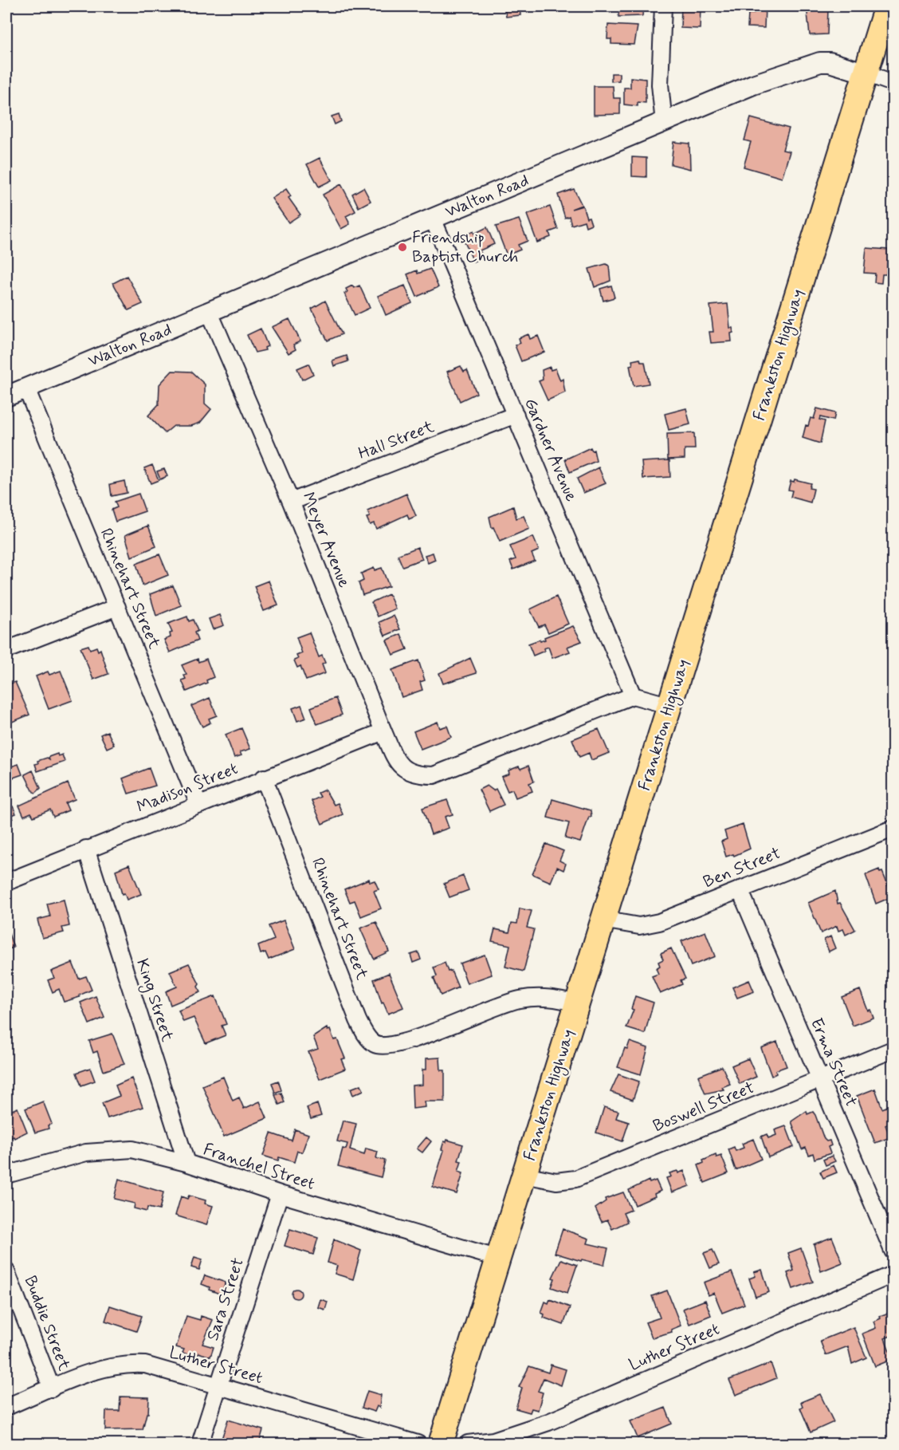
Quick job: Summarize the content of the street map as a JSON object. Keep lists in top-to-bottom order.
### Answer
{
  "streets": {
    "main road": ["Frankston Highway"],
    "street": [
      "Walton Road",
      "Hall Street",
      "Gardner Avenue",
      "Meyer Avenue",
      "Rhinehart Street",
      "Madison Street",
      "Ben Street",
      "King Street",
      "Erma Street",
      "Boswell Street",
      "Franchel Street",
      "Sara Street",
      "Buddie Street",
      "Luther Street"
    ]
  },
  "crossings": [
    ["Walton Road", "Frankston Highway"],
    ["Walton Road", "Gardner Avenue"],
    ["Walton Road", "Meyer Avenue"],
    ["Walton Road", "Rhinehart Street"],
    ["Frankston Highway", "Rhinehart Street"],
    ["Frankston Highway", "Ben Street"],
    ["Frankston Highway", "Boswell Street"],
    ["Frankston Highway", "Franchel Street"],
    ["Hall Street", "Gardner Avenue"],
    ["Hall Street", "Meyer Avenue"],
    ["Gardner Avenue", "Meyer Avenue"],
    ["Meyer Avenue", "Madison Street"],
    ["Rhinehart Street", "Madison Street"],
    ["Madison Street", "King Street"],
    ["Ben Street", "Erma Street"],
    ["King Street", "Franchel Street"],
    ["Erma Street", "Boswell Street"],
    ["Franchel Street", "Sara Street"],
    ["Sara Street", "Luther Street"],
    ["Buddie Street", "Luther Street"]
  ],
  "places": ["Friendship Baptist Church"]
}
